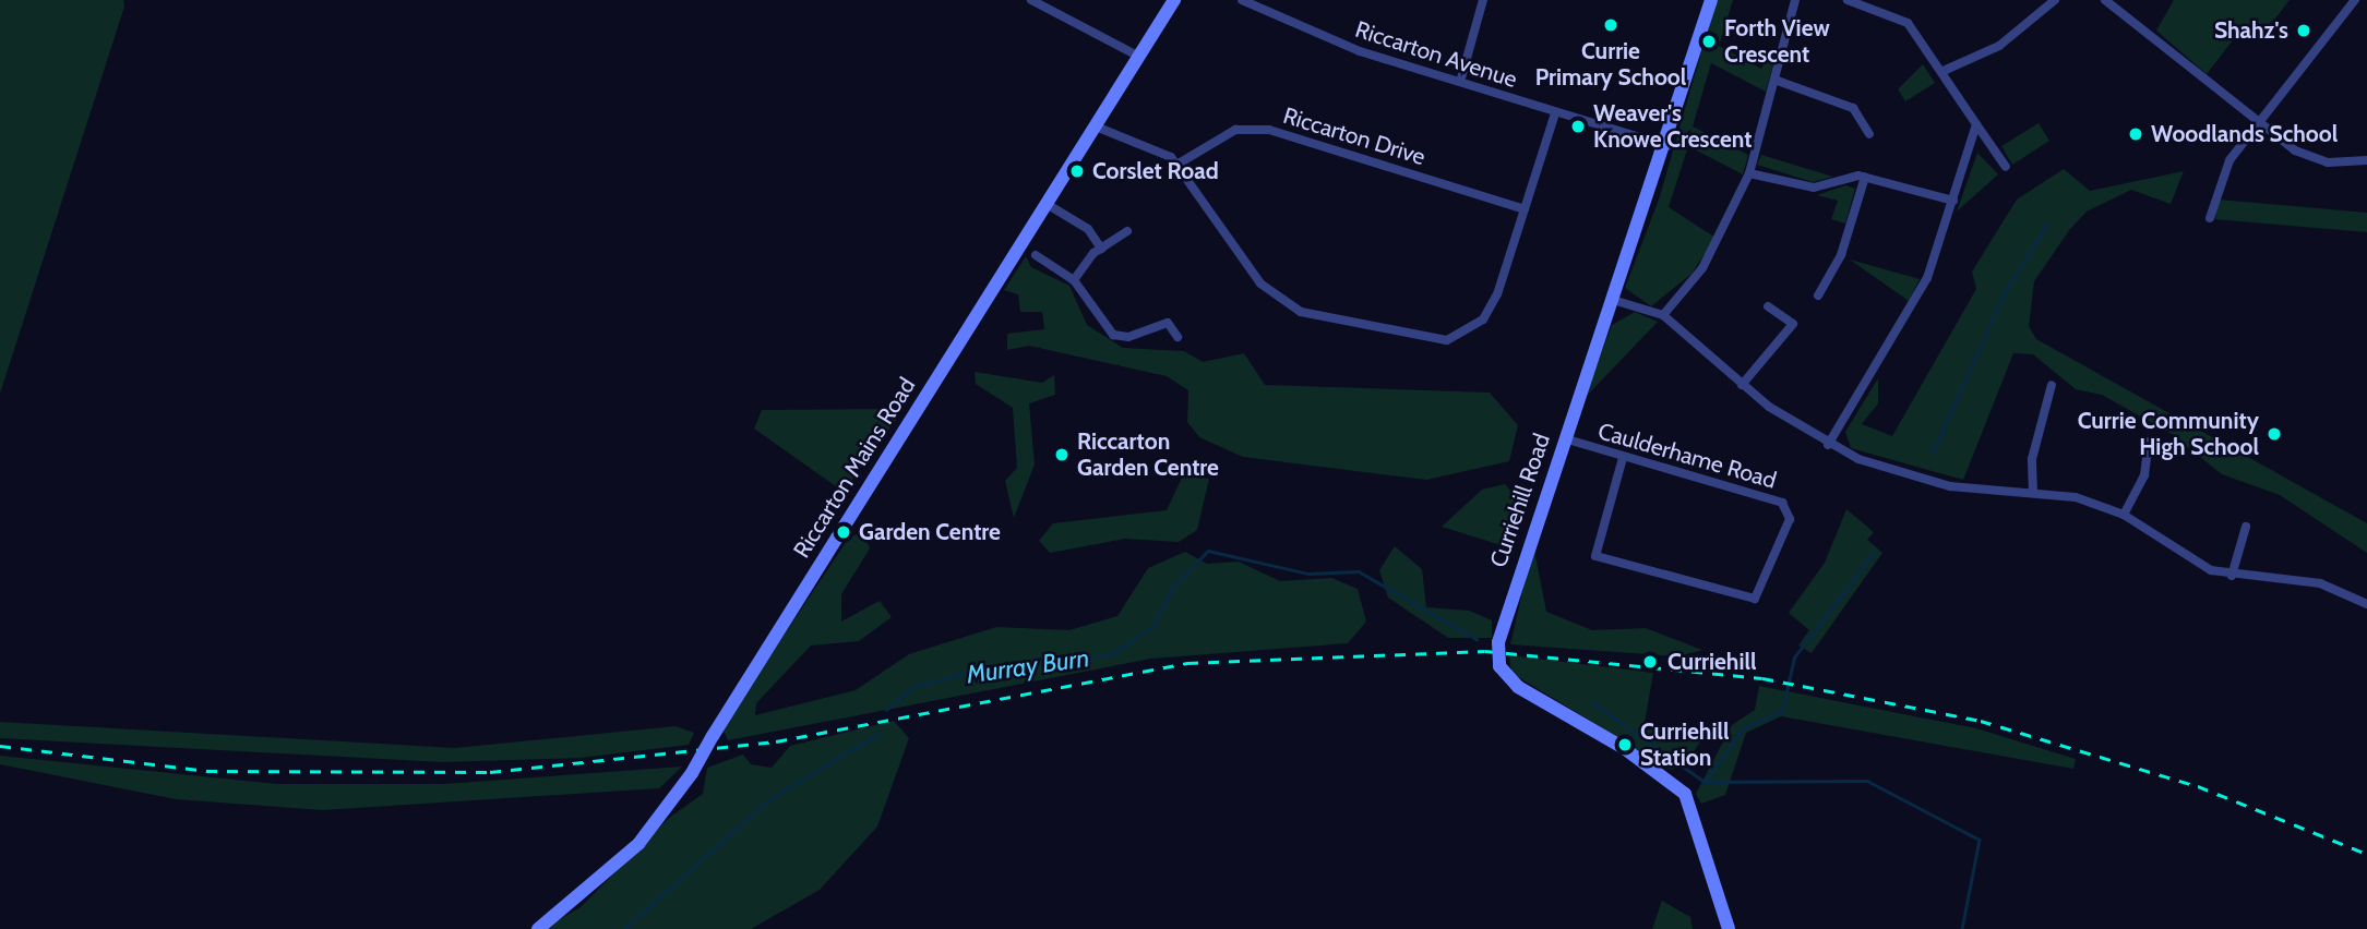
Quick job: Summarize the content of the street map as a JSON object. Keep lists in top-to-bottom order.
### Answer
{
  "streets": {
    "street": [
      "Riccarton Avenue",
      "Riccarton Drive",
      "Caulderhame Road",
      "Riccarton Mains Road",
      "Curriehill Road"
    ]
  },
  "crossings": [
    ["Riccarton Avenue", "Curriehill Road"],
    ["Caulderhame Road", "Curriehill Road"]
  ],
  "water": ["Murray Burn"],
  "places": [
    "Currie Primary School",
    "Shahz's",
    "Forth View Crescent",
    "Weaver's Knowe Crescent",
    "Woodlands School",
    "Corslet Road",
    "Currie Community High School",
    "Riccarton Garden Centre",
    "Garden Centre",
    "Curriehill",
    "Curriehill Station"
  ]
}
